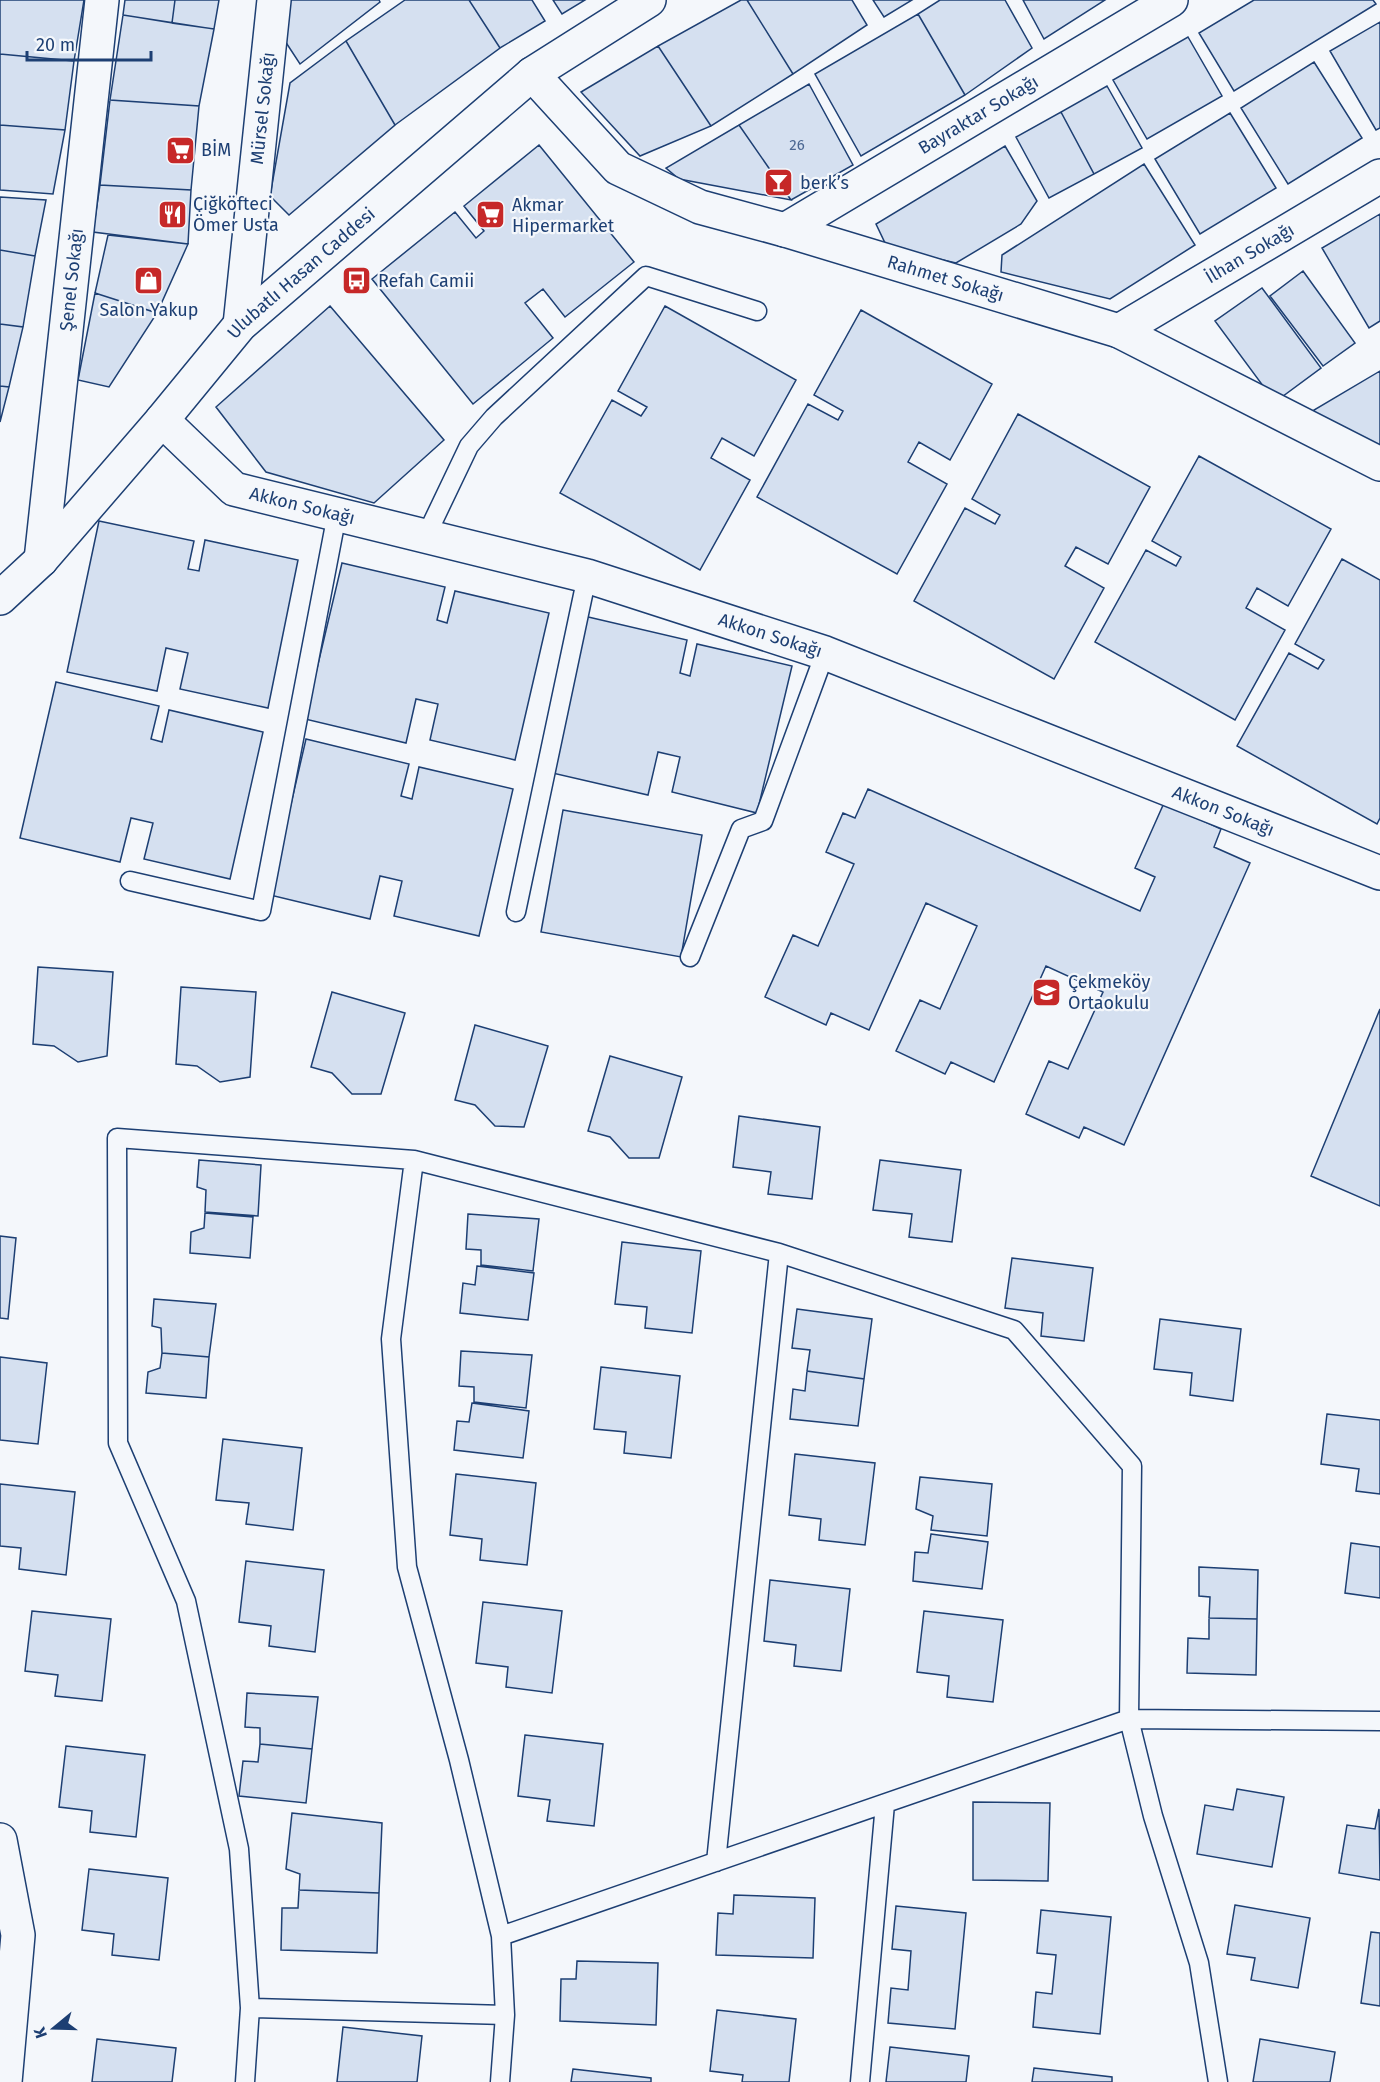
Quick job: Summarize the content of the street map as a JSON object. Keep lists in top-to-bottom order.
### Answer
{
  "streets": {
    "street": [
      "Mürsel Sokağı",
      "Bayraktar Sokağı",
      "İlhan Sokağı",
      "Ulubatlı Hasan Caddesi",
      "Rahmet Sokağı",
      "Şenel Sokağı",
      "Akkon Sokağı"
    ]
  },
  "crossings": [
    ["Mürsel Sokağı", "Ulubatlı Hasan Caddesi"],
    ["Bayraktar Sokağı", "Rahmet Sokağı"],
    ["İlhan Sokağı", "Rahmet Sokağı"],
    ["Ulubatlı Hasan Caddesi", "Rahmet Sokağı"],
    ["Ulubatlı Hasan Caddesi", "Şenel Sokağı"],
    ["Ulubatlı Hasan Caddesi", "Akkon Sokağı"]
  ],
  "places": {
    "supermarket": ["BİM", "Akmar Hipermarket"],
    "bar": ["berk’s"],
    "restaurant": ["Çiğköfteci Ömer Usta"],
    "shop": ["Salon Yakup"],
    "bus stop": ["Refah Camii"],
    "school or university": ["Çekmeköy Ortaokulu"]
  },
  "house_numbers": ["26"],
  "scale_bar": "20 m",
  "north": "left"
}
